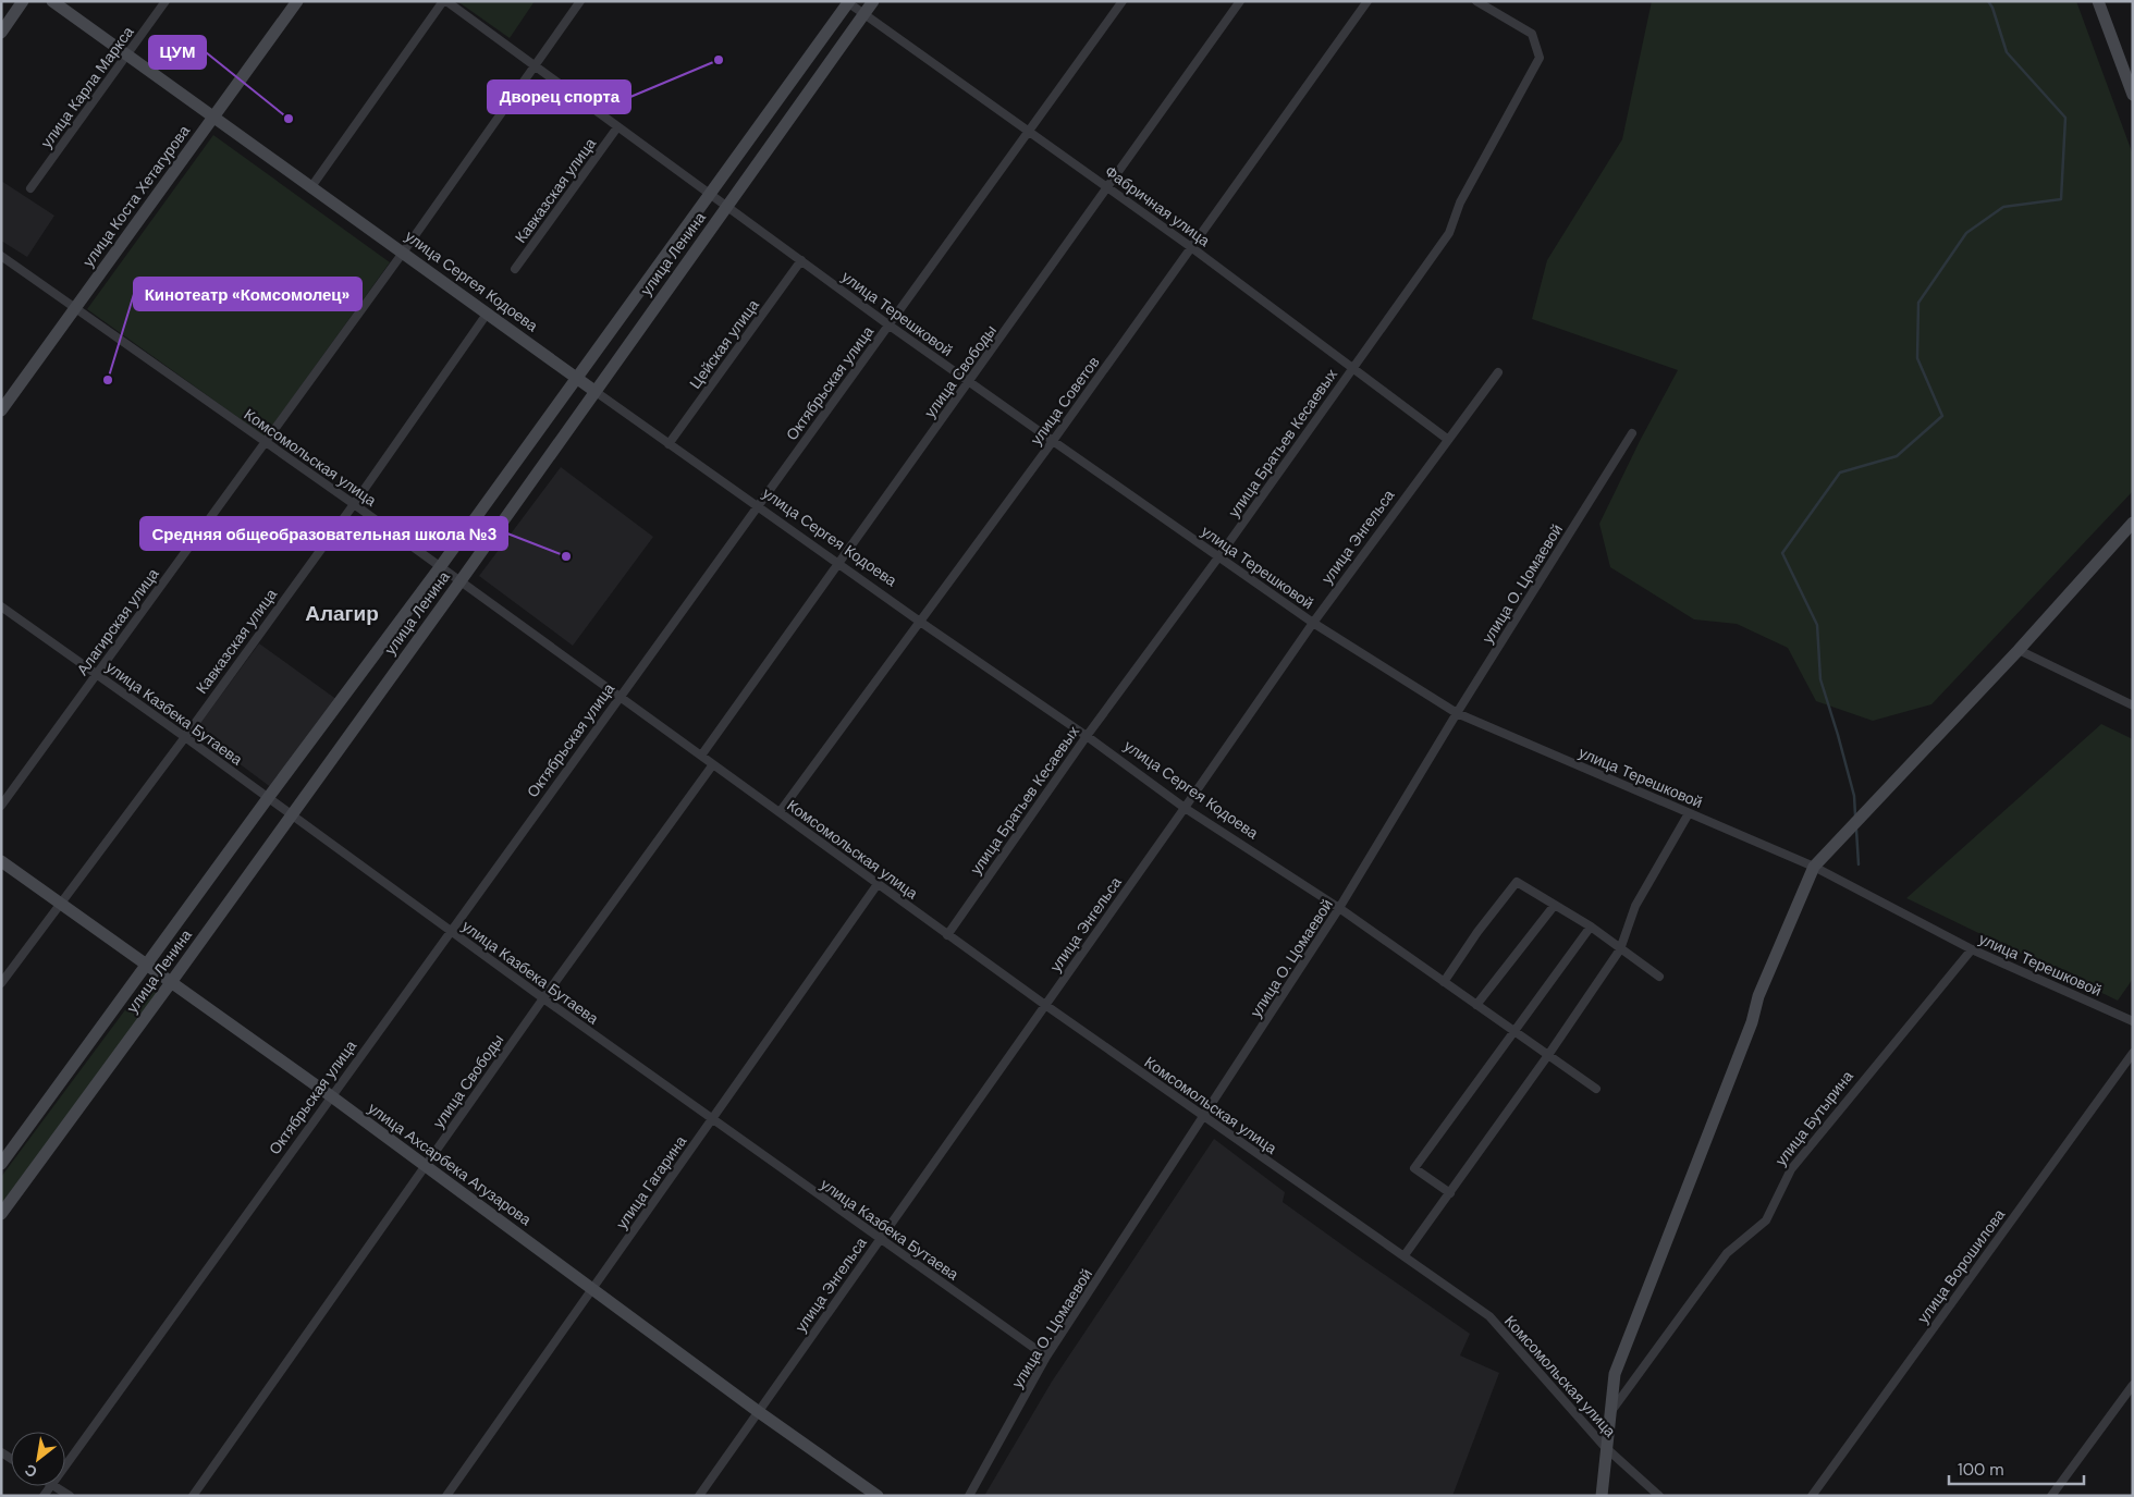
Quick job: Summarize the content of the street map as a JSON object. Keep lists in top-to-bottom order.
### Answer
{
  "streets": {
    "street": [
      "улица Карла Маркса",
      "Кавказская улица",
      "улица Коста Хетагурова",
      "Фабричная улица",
      "улица Ленина",
      "улица Сергея Кодоева",
      "улица Терешковой",
      "Цейская улица",
      "улица Свободы",
      "Октябрьская улица",
      "улица Советов",
      "улица Братьев Кесаевых",
      "Комсомольская улица",
      "улица Энгельса",
      "улица О. Цомаевой",
      "Алагирская улица",
      "улица Казбека Бутаева",
      "улица Бутырина",
      "улица Ахсарбека Агузарова",
      "улица Гагарина",
      "улица Ворошилова"
    ]
  },
  "crossings": [
    ["улица Карла Маркса", "улица Сергея Кодоева"],
    ["Кавказская улица", "улица Сергея Кодоева"],
    ["Кавказская улица", "улица Терешковой"],
    ["Кавказская улица", "Комсомольская улица"],
    ["Кавказская улица", "улица Казбека Бутаева"],
    ["Кавказская улица", "улица Ахсарбека Агузарова"],
    ["улица Коста Хетагурова", "улица Сергея Кодоева"],
    ["улица Коста Хетагурова", "Комсомольская улица"],
    ["Фабричная улица", "улица Ленина"],
    ["Фабричная улица", "улица Свободы"],
    ["Фабричная улица", "Октябрьская улица"],
    ["Фабричная улица", "улица Советов"],
    ["Фабричная улица", "улица Братьев Кесаевых"],
    ["Фабричная улица", "улица Энгельса"],
    ["улица Ленина", "улица Сергея Кодоева"],
    ["улица Ленина", "улица Терешковой"],
    ["улица Ленина", "Комсомольская улица"],
    ["улица Ленина", "улица Казбека Бутаева"],
    ["улица Ленина", "улица Ахсарбека Агузарова"],
    ["улица Сергея Кодоева", "Цейская улица"],
    ["улица Сергея Кодоева", "улица Свободы"],
    ["улица Сергея Кодоева", "Октябрьская улица"],
    ["улица Сергея Кодоева", "улица Советов"],
    ["улица Сергея Кодоева", "улица Братьев Кесаевых"],
    ["улица Сергея Кодоева", "улица Энгельса"],
    ["улица Сергея Кодоева", "улица О. Цомаевой"],
    ["улица Сергея Кодоева", "Алагирская улица"],
    ["улица Терешковой", "Цейская улица"],
    ["улица Терешковой", "улица Свободы"],
    ["улица Терешковой", "Октябрьская улица"],
    ["улица Терешковой", "улица Советов"],
    ["улица Терешковой", "улица Братьев Кесаевых"],
    ["улица Терешковой", "улица Энгельса"],
    ["улица Терешковой", "улица О. Цомаевой"],
    ["улица Терешковой", "Алагирская улица"],
    ["улица Терешковой", "улица Бутырина"],
    ["улица Свободы", "Комсомольская улица"],
    ["улица Свободы", "улица Казбека Бутаева"],
    ["улица Свободы", "улица Ахсарбека Агузарова"],
    ["Октябрьская улица", "Комсомольская улица"],
    ["Октябрьская улица", "улица Казбека Бутаева"],
    ["Октябрьская улица", "улица Ахсарбека Агузарова"],
    ["улица Советов", "Комсомольская улица"],
    ["улица Братьев Кесаевых", "Комсомольская улица"],
    ["Комсомольская улица", "улица Энгельса"],
    ["Комсомольская улица", "улица О. Цомаевой"],
    ["Комсомольская улица", "Алагирская улица"],
    ["Комсомольская улица", "улица Гагарина"],
    ["улица Энгельса", "улица Казбека Бутаева"],
    ["улица Энгельса", "улица Ахсарбека Агузарова"],
    ["улица О. Цомаевой", "улица Казбека Бутаева"],
    ["Алагирская улица", "улица Казбека Бутаева"],
    ["улица Казбека Бутаева", "улица Гагарина"],
    ["улица Ахсарбека Агузарова", "улица Гагарина"]
  ],
  "districts": ["Алагир"],
  "places": [
    "Дворец спорта",
    "ЦУМ",
    "Кинотеатр «Комсомолец»",
    "Средняя общеобразовательная школа №3"
  ],
  "scale_bar": "100 m",
  "north": "bottom left"
}
